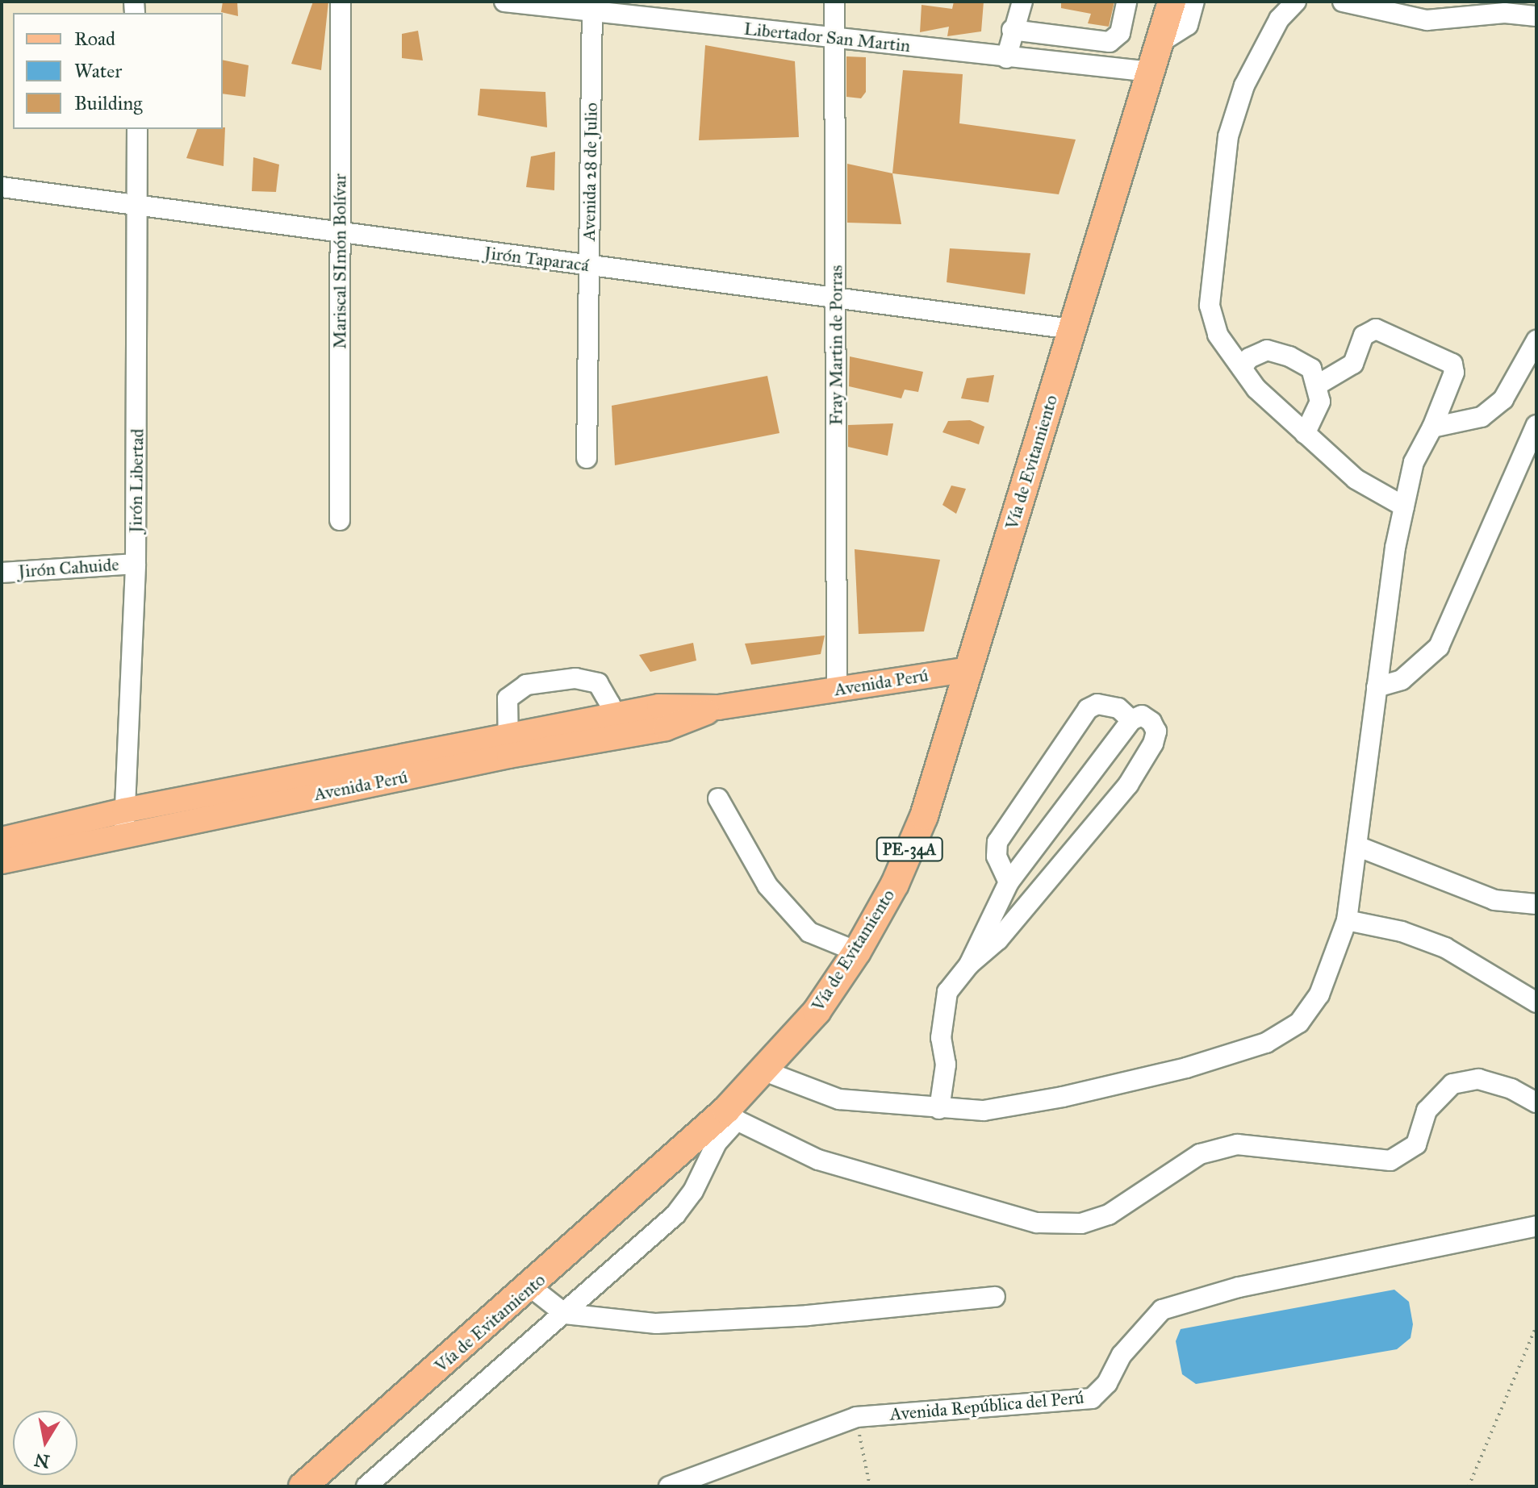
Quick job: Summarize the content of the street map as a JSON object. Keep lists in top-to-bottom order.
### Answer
{
  "streets": {
    "highway": ["Vía de Evitamiento", "PE-34A"],
    "main road": ["Avenida Perú"],
    "street": [
      "Libertador San Martin",
      "Avenida 28 de Julio",
      "Jirón Taparacá",
      "Mariscal SImón Bolívar",
      "Fray Martin de Porras",
      "Jirón Libertad",
      "Jirón Cahuide",
      "Avenida República del Perú"
    ]
  },
  "crossings": [
    ["Libertador San Martin", "Avenida 28 de Julio"],
    ["Libertador San Martin", "Fray Martin de Porras"],
    ["Libertador San Martin", "Vía de Evitamiento"],
    ["Avenida 28 de Julio", "Jirón Taparacá"],
    ["Jirón Taparacá", "Mariscal SImón Bolívar"],
    ["Jirón Taparacá", "Fray Martin de Porras"],
    ["Jirón Taparacá", "Vía de Evitamiento"],
    ["Jirón Taparacá", "Jirón Libertad"],
    ["Fray Martin de Porras", "Avenida Perú"],
    ["Vía de Evitamiento", "Avenida Perú"],
    ["Jirón Libertad", "Jirón Cahuide"],
    ["Jirón Libertad", "Avenida Perú"]
  ],
  "legend": ["Road", "Water", "Building"],
  "north": "bottom"
}
